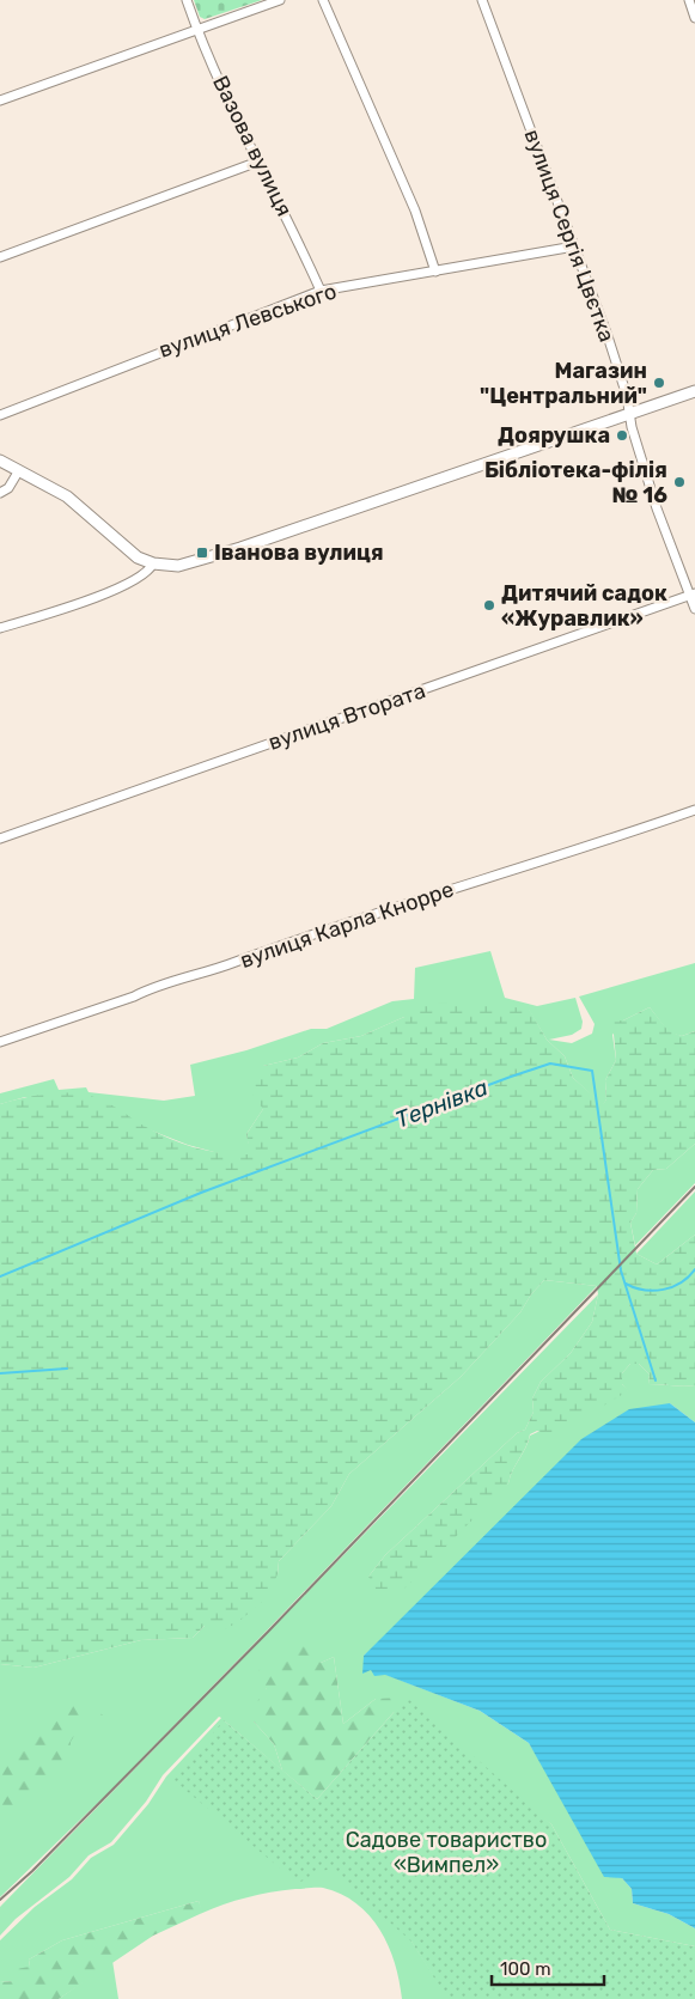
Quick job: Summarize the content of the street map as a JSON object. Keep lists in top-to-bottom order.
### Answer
{
  "streets": {
    "street": [
      "Вазова вулиця",
      "вулиця Сергія Цвєтка",
      "вулиця Левського",
      "вулиця Втората",
      "вулиця Карла Кнорре"
    ]
  },
  "crossings": [
    ["Вазова вулиця", "вулиця Левського"],
    ["вулиця Сергія Цвєтка", "вулиця Левського"],
    ["вулиця Сергія Цвєтка", "вулиця Втората"]
  ],
  "water": ["Тернівка"],
  "parks": ["Садове товариство «Вимпел»"],
  "places": {
    "other": [
      "Магазин \"Центральний\"",
      "Доярушка",
      "Бібліотека-філія № 16",
      "Дитячий садок «Журавлик»"
    ],
    "transit": ["Іванова вулиця"]
  },
  "scale_bar": "100 m"
}
